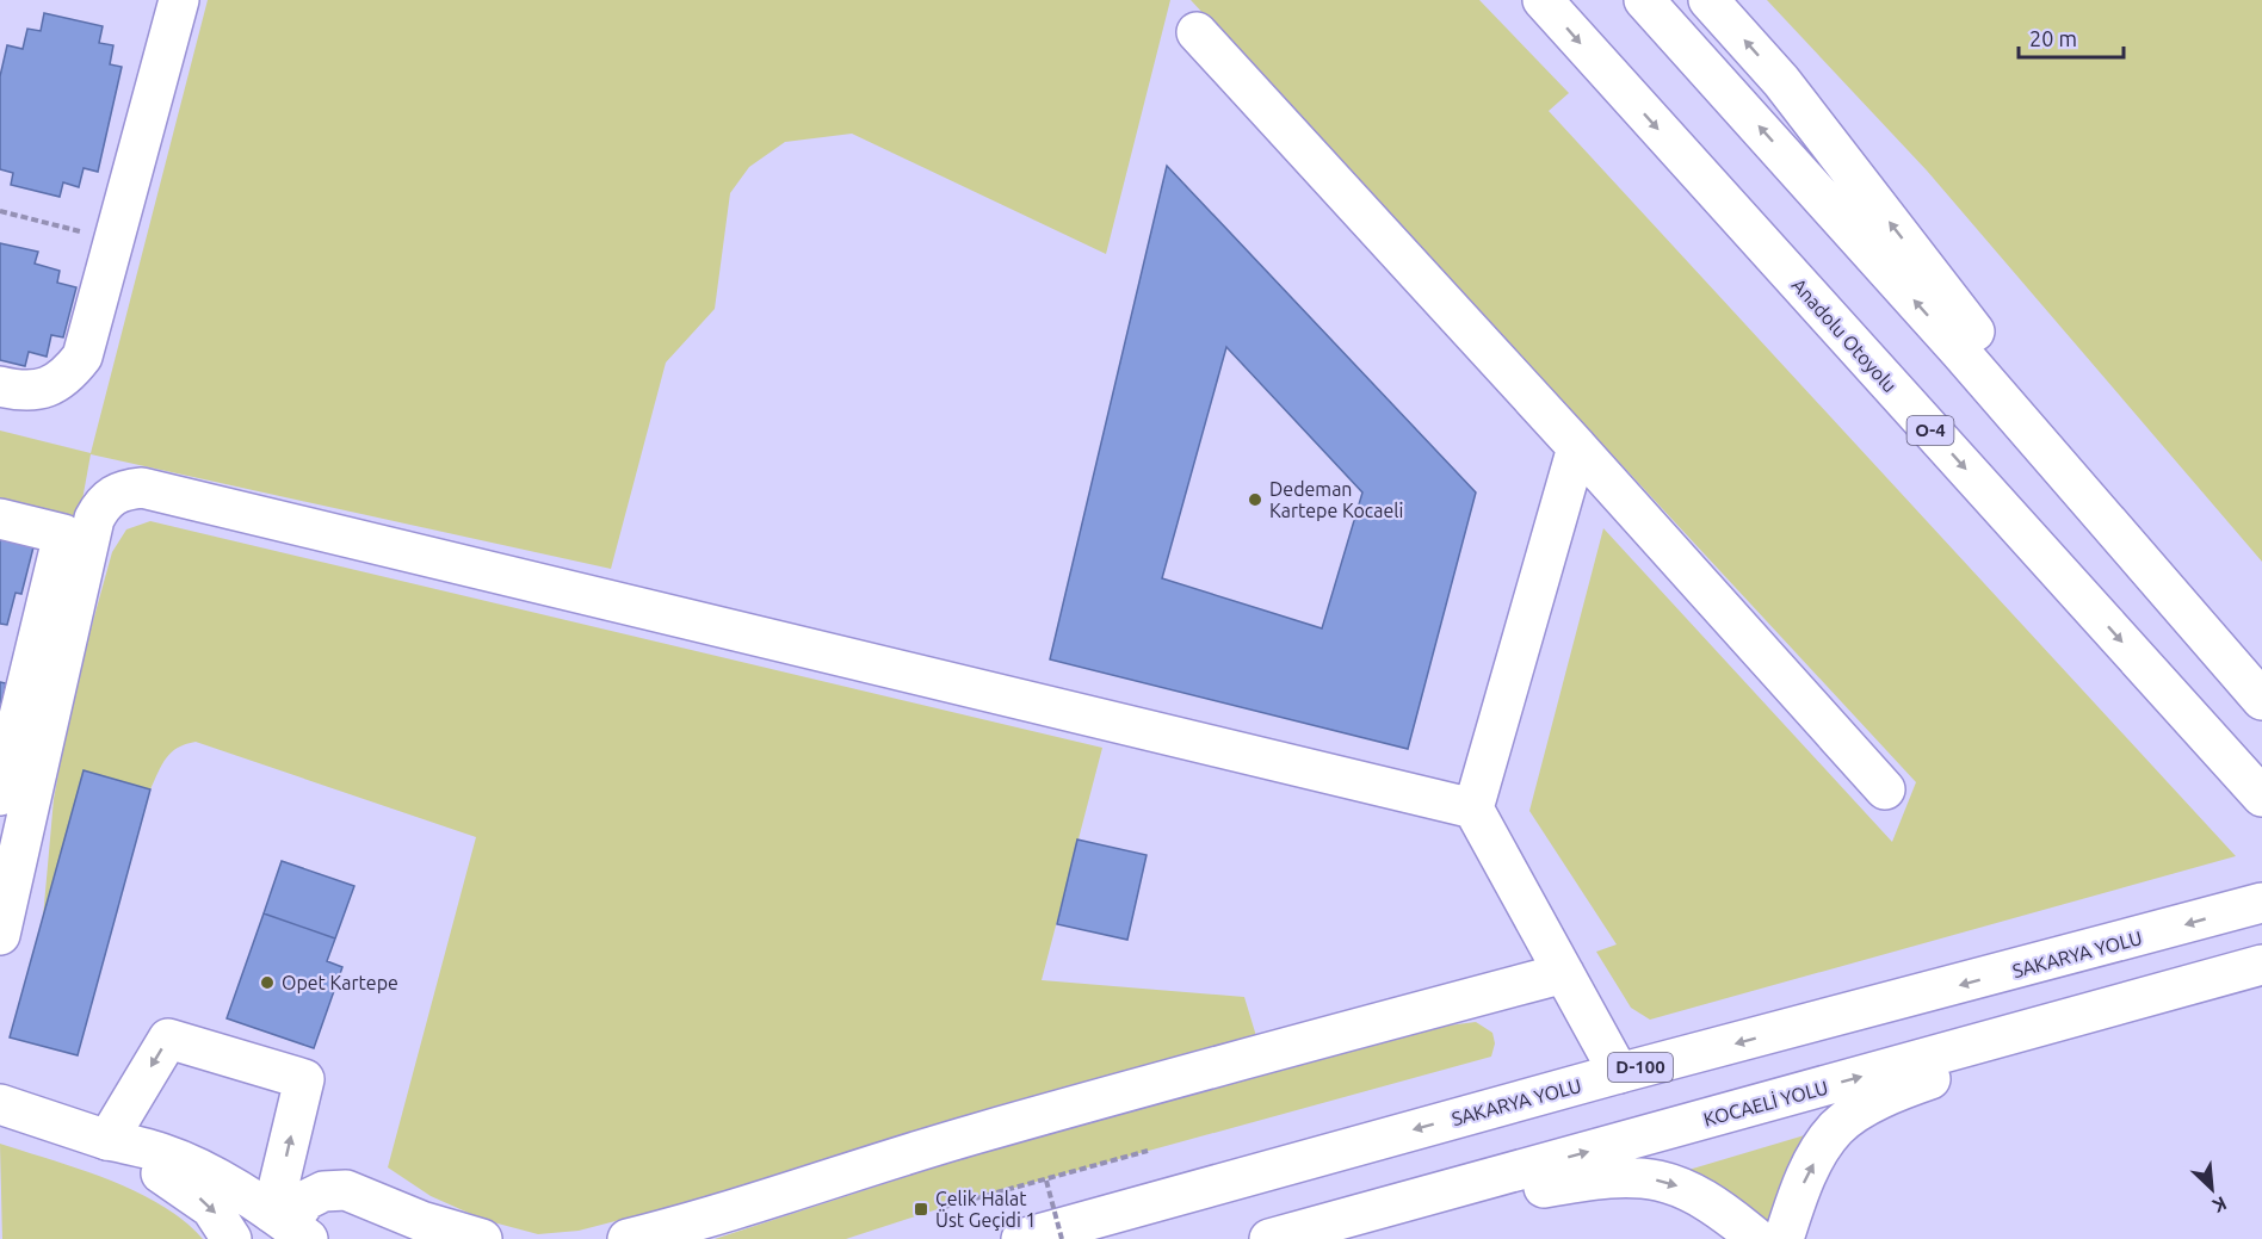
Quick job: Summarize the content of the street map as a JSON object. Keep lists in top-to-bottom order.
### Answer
{
  "streets": {
    "main road": [
      "Anadolu Otoyolu",
      "O-4",
      "SAKARYA YOLU",
      "D-100",
      "KOCAELİ YOLU"
    ]
  },
  "places": {
    "other": ["Dedeman Kartepe Kocaeli", "Opet Kartepe"],
    "transit": ["Çelik Halat Üst Geçidi 1"]
  },
  "scale_bar": "20 m",
  "north": "bottom right"
}
